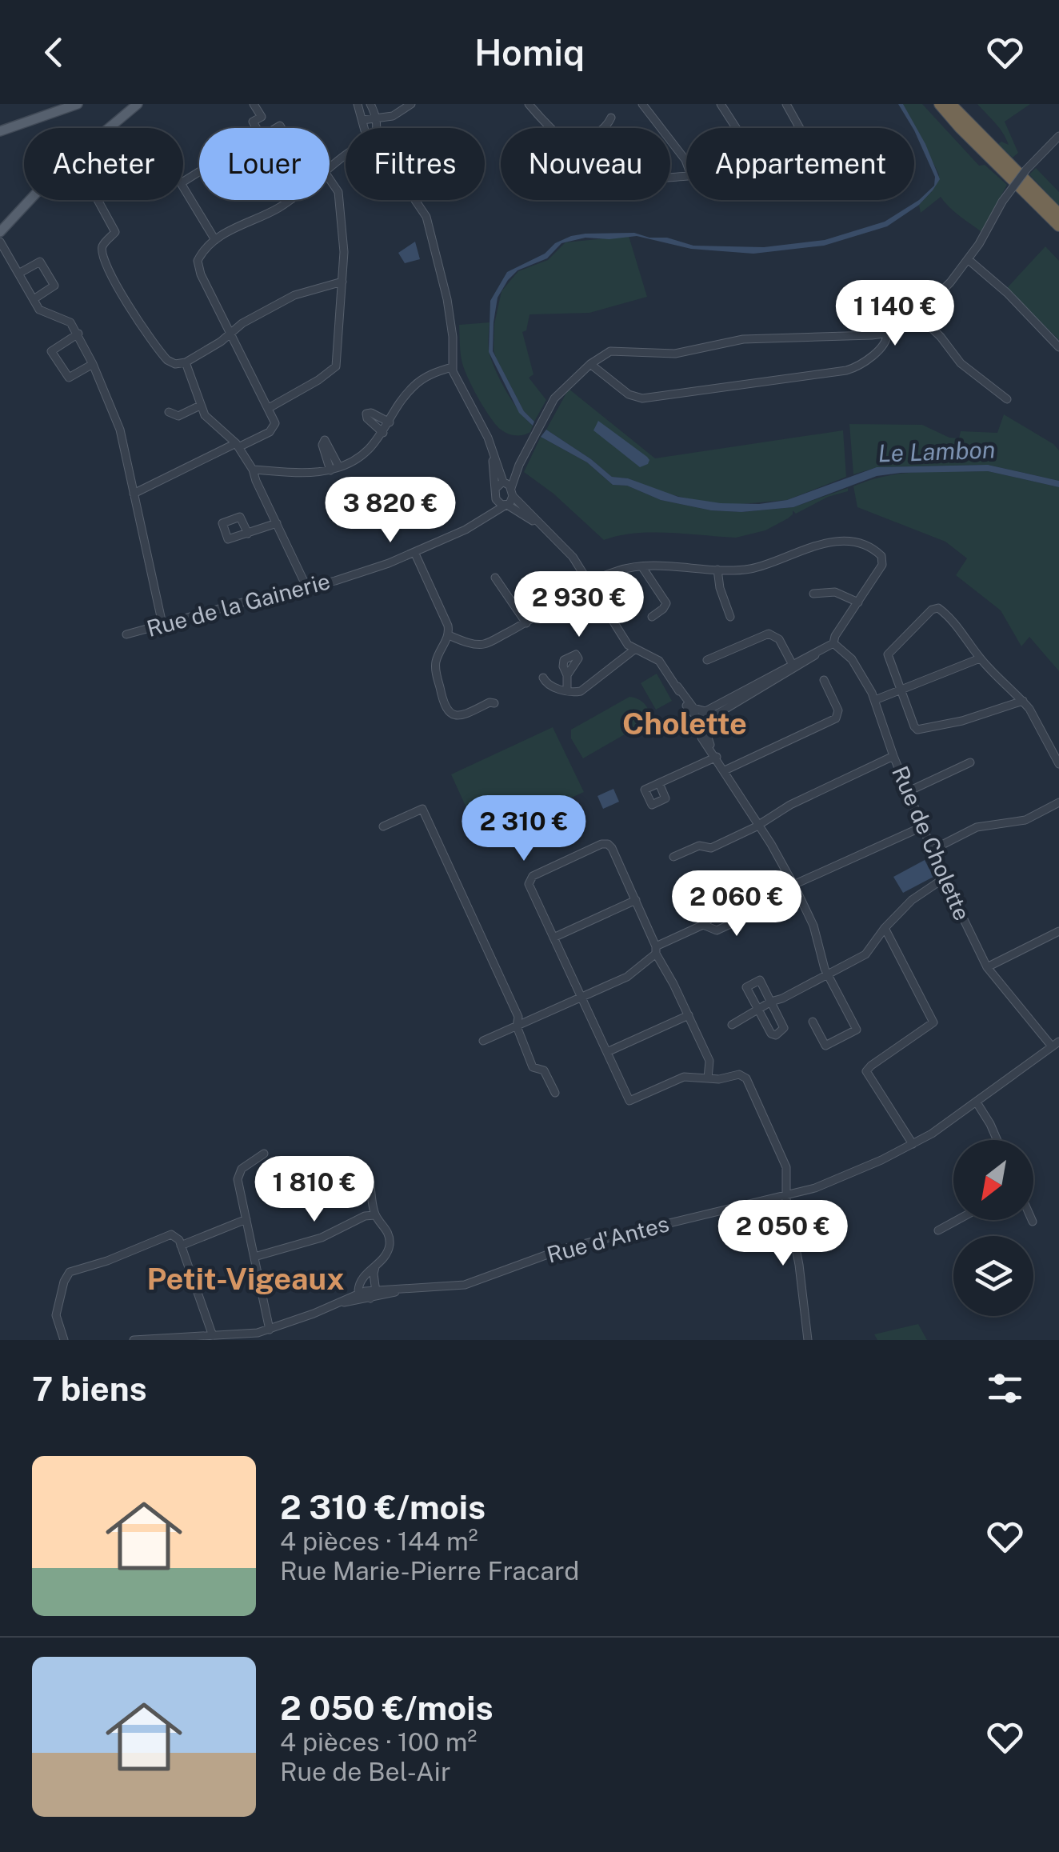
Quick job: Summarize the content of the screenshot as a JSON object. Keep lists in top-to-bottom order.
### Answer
{
  "streets": {
    "street": ["Rue de la Gainerie", "Rue de Cholette", "Rue d'Antes"]
  },
  "crossings": [
    ["Rue de Cholette", "Rue d'Antes"]
  ],
  "districts": ["Cholette", "Petit-Vigeaux"],
  "water": ["Le Lambon"],
  "north": "bottom left",
  "page": {
    "header": "Homiq",
    "chip": [
      "Acheter",
      "Louer",
      "Filtres",
      "Nouveau",
      "Appartement"
    ],
    "price": [
      "1 140 €",
      "3 820 €",
      "2 930 €",
      "2 310 €",
      "2 060 €",
      "1 810 €",
      "2 050 €"
    ],
    "heading": "7 biens",
    "list": [
      {
        "name": "2 310 €/mois",
        "note": "4 pièces · 144 m² · Rue Marie-Pierre Fracard"
      },
      {
        "name": "2 050 €/mois",
        "note": "4 pièces · 100 m² · Rue de Bel-Air"
      }
    ]
  }
}
